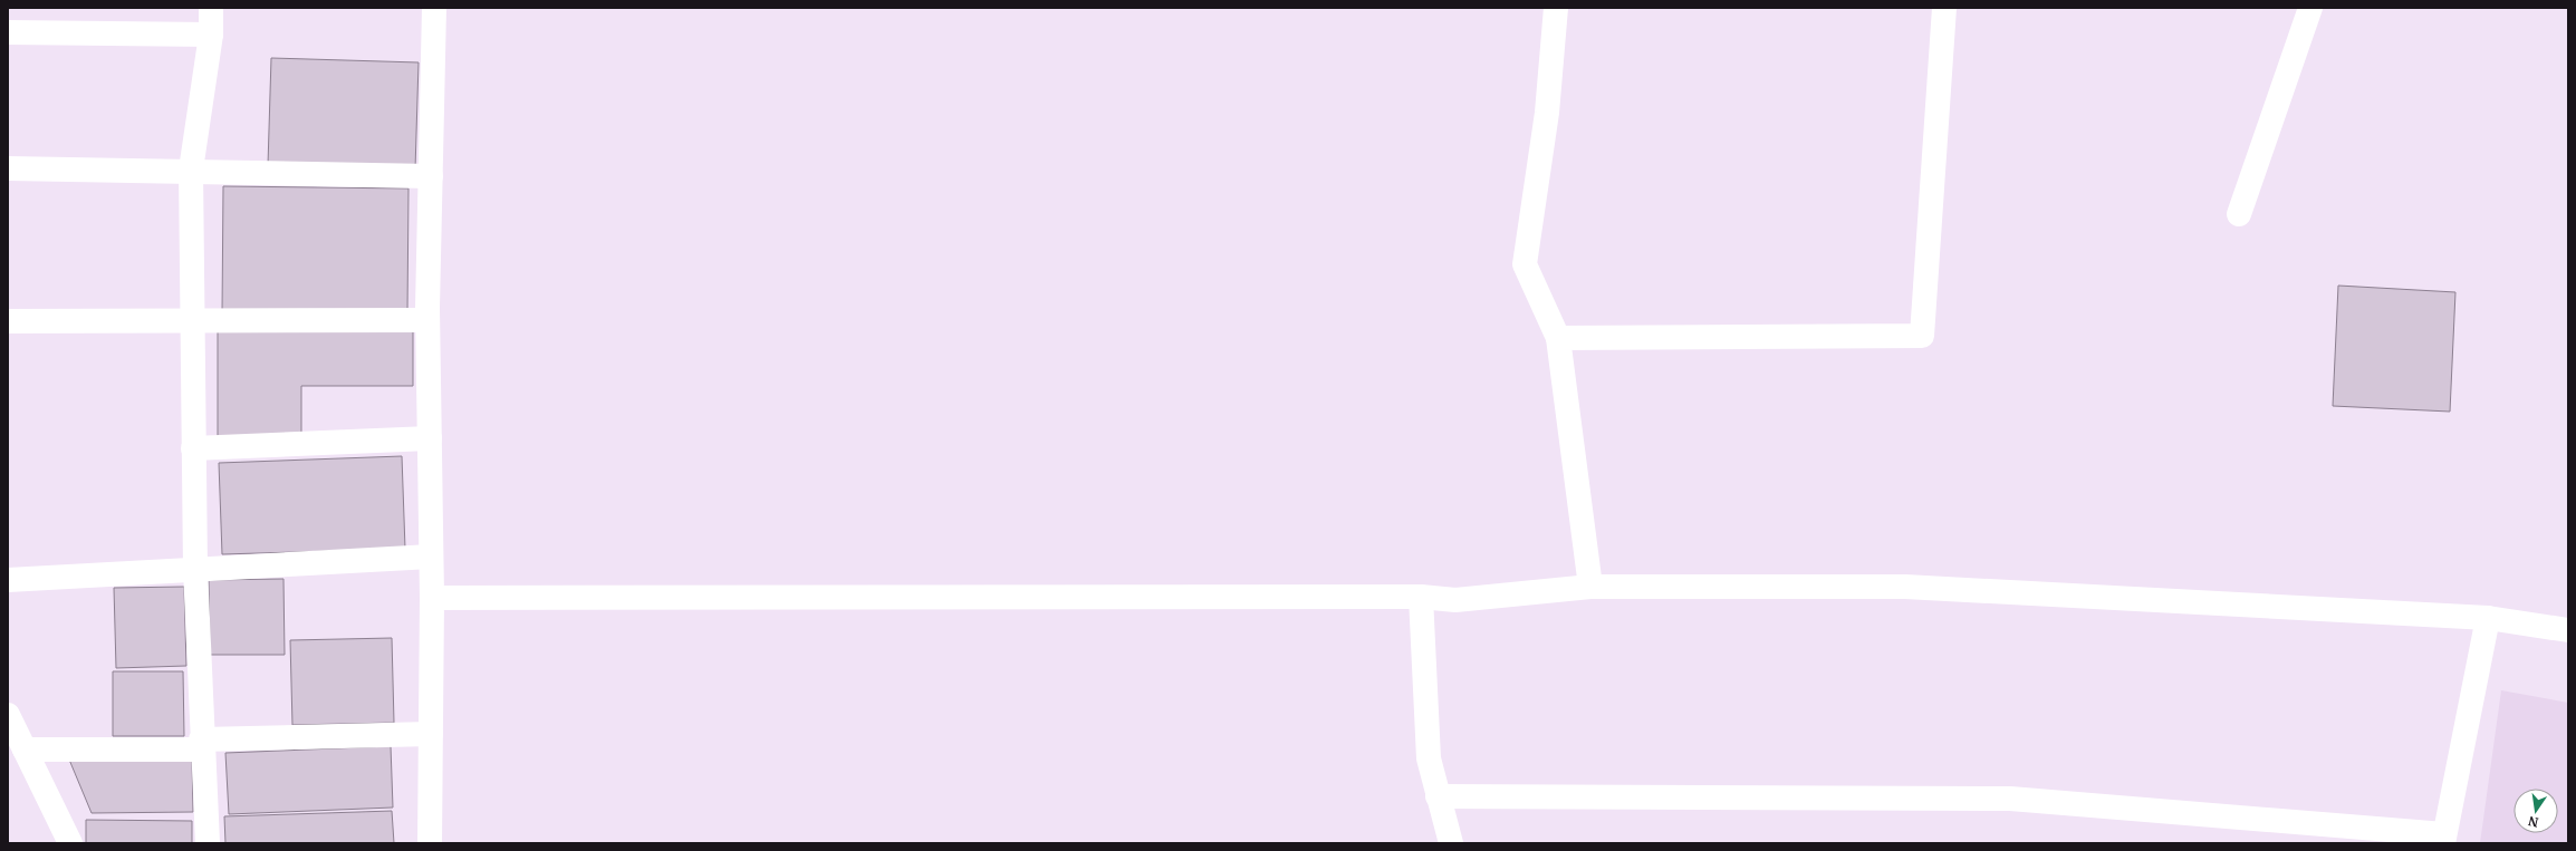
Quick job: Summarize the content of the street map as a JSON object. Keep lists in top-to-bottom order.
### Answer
{
  "north": "bottom"
}
